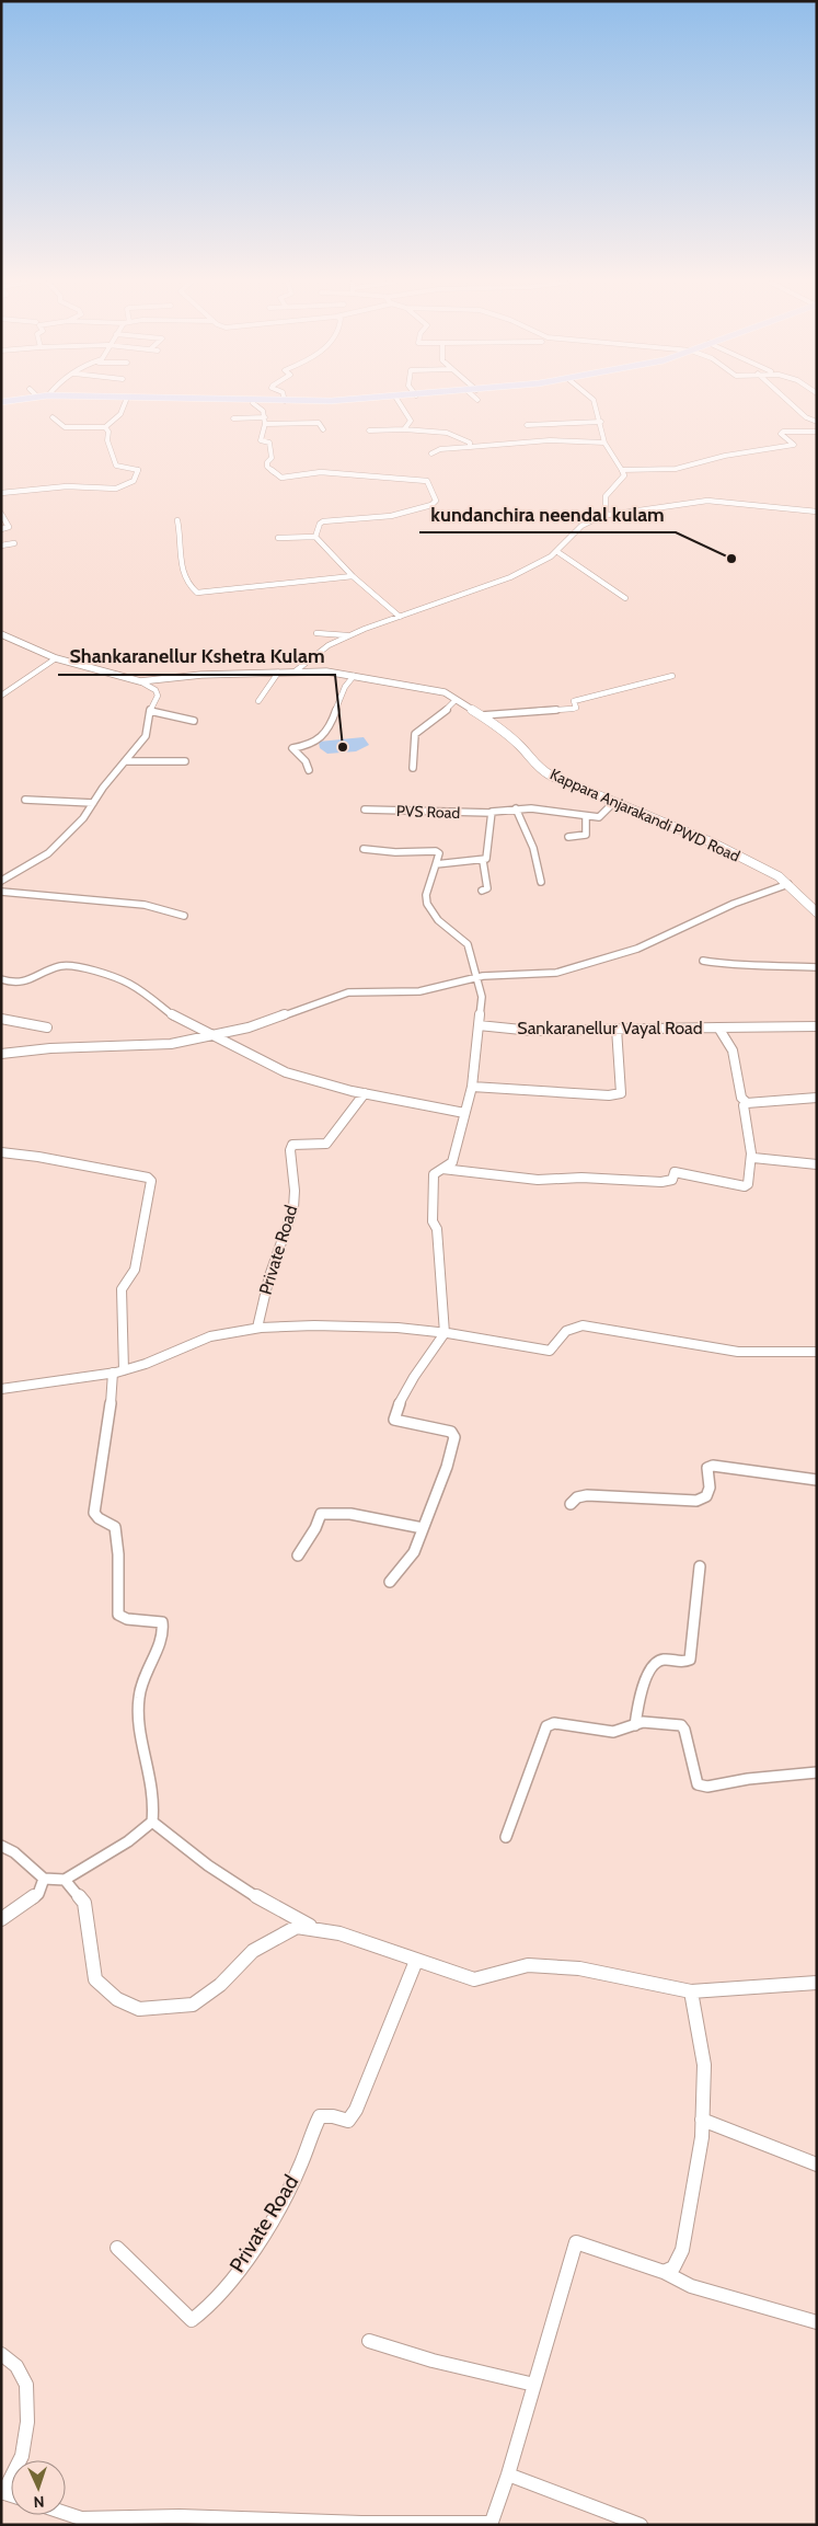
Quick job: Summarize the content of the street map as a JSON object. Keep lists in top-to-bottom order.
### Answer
{
  "streets": {
    "main road": ["Kappara Anjarakandi PWD Road"],
    "street": ["PVS Road", "Sankaranellur Vayal Road", "Private Road"]
  },
  "places": ["kundanchira neendal kulam", "Shankaranellur Kshetra Kulam"],
  "north": "bottom"
}
